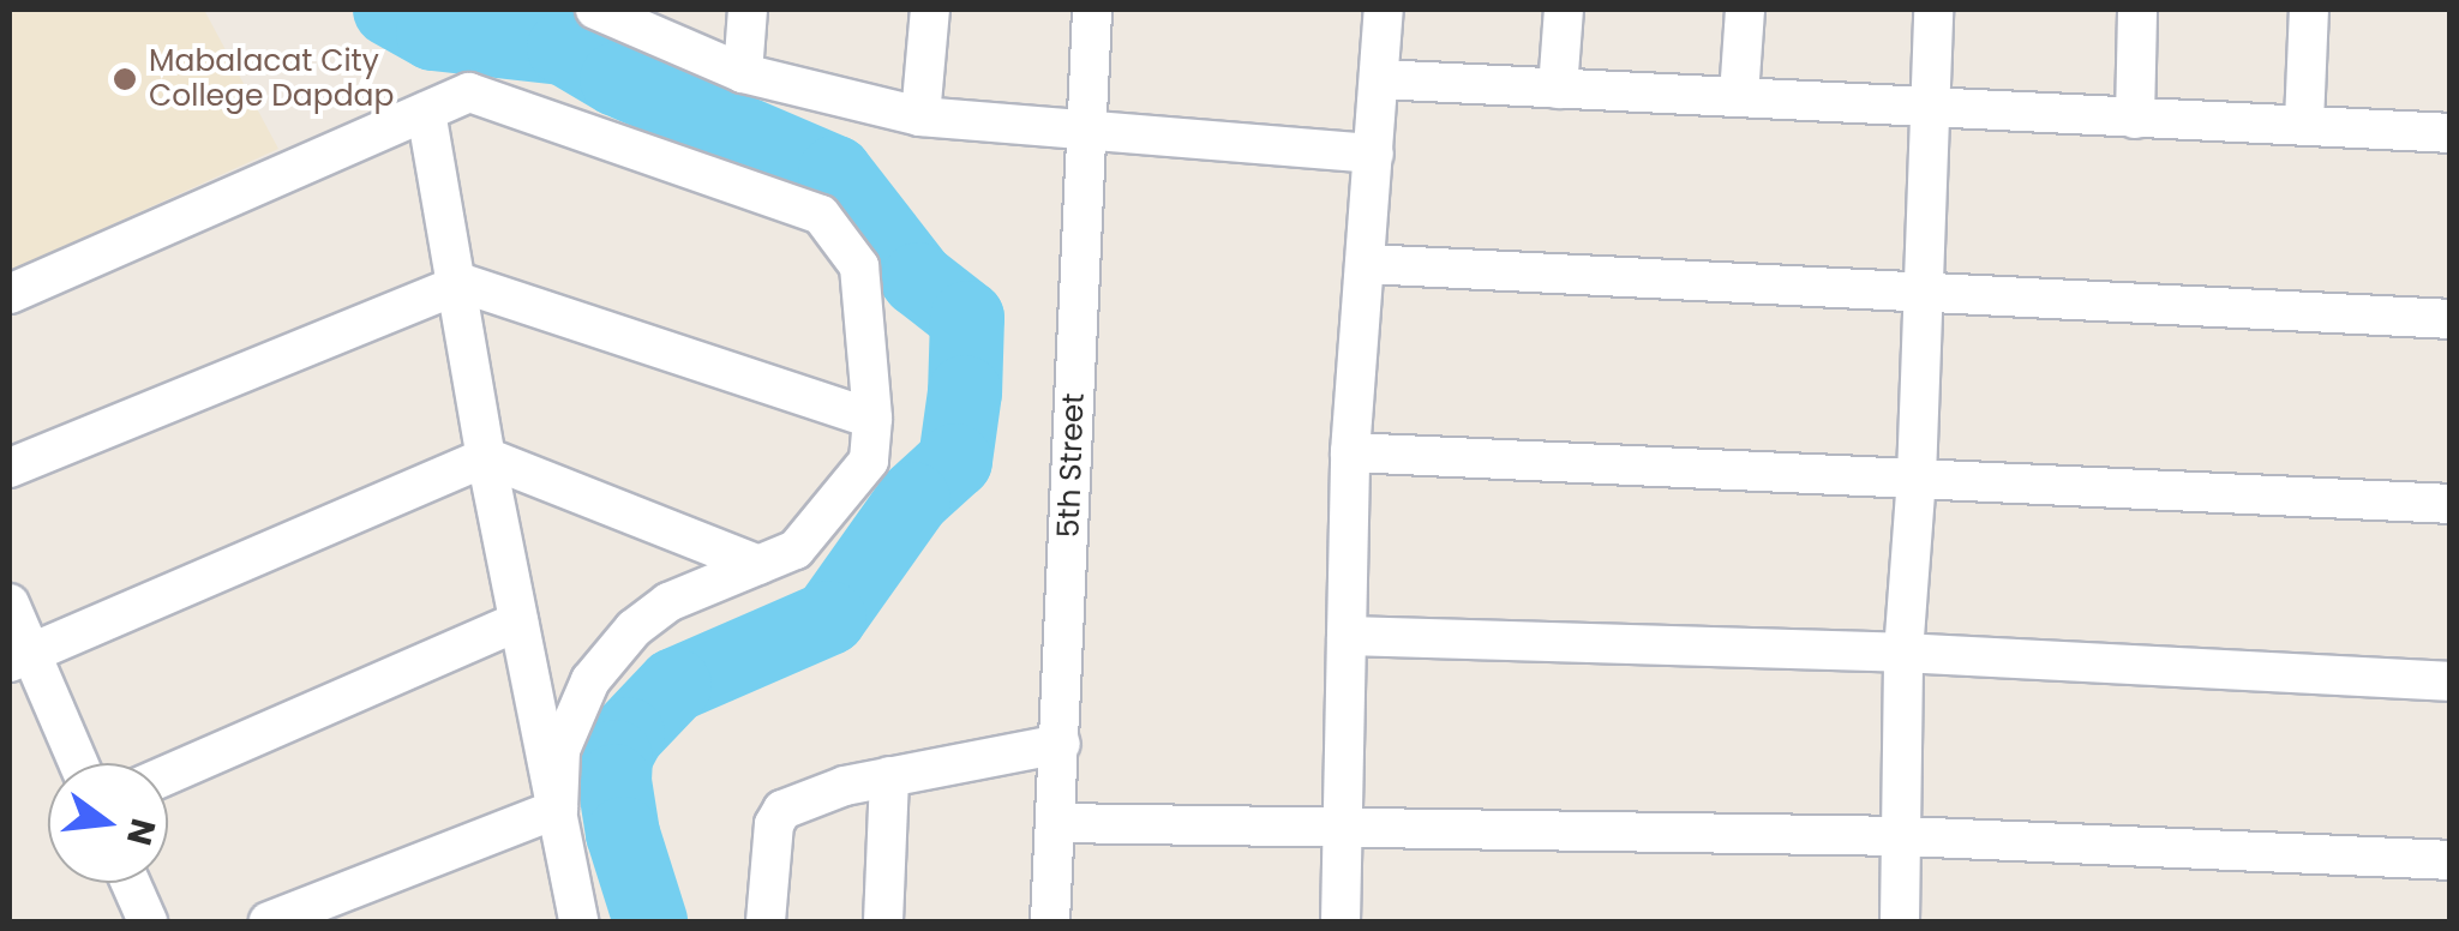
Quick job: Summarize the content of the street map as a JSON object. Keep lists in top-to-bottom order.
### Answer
{
  "streets": {
    "street": ["5th Street"]
  },
  "places": ["Mabalacat City College Dapdap"],
  "north": "right"
}
